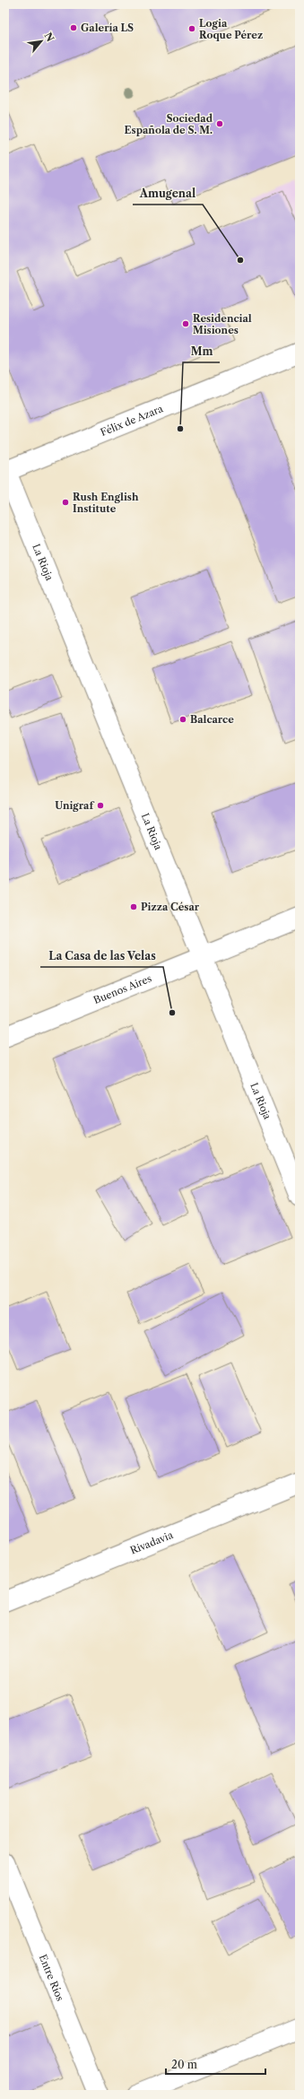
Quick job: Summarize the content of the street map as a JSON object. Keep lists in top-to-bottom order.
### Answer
{
  "streets": {
    "street": [
      "Félix de Azara",
      "La Rioja",
      "Buenos Aires",
      "Rivadavia",
      "Entre Ríos"
    ]
  },
  "crossings": [
    ["Félix de Azara", "La Rioja"],
    ["La Rioja", "Buenos Aires"]
  ],
  "places": [
    "Galería LS",
    "Logia Roque Pérez",
    "Sociedad Española de S. M.",
    "Amugenal",
    "Residencial Misiones",
    "Mm",
    "Rush English Institute",
    "Balcarce",
    "Unigraf",
    "Pizza César",
    "La Casa de las Velas"
  ],
  "scale_bar": "20 m",
  "north": "top right"
}
